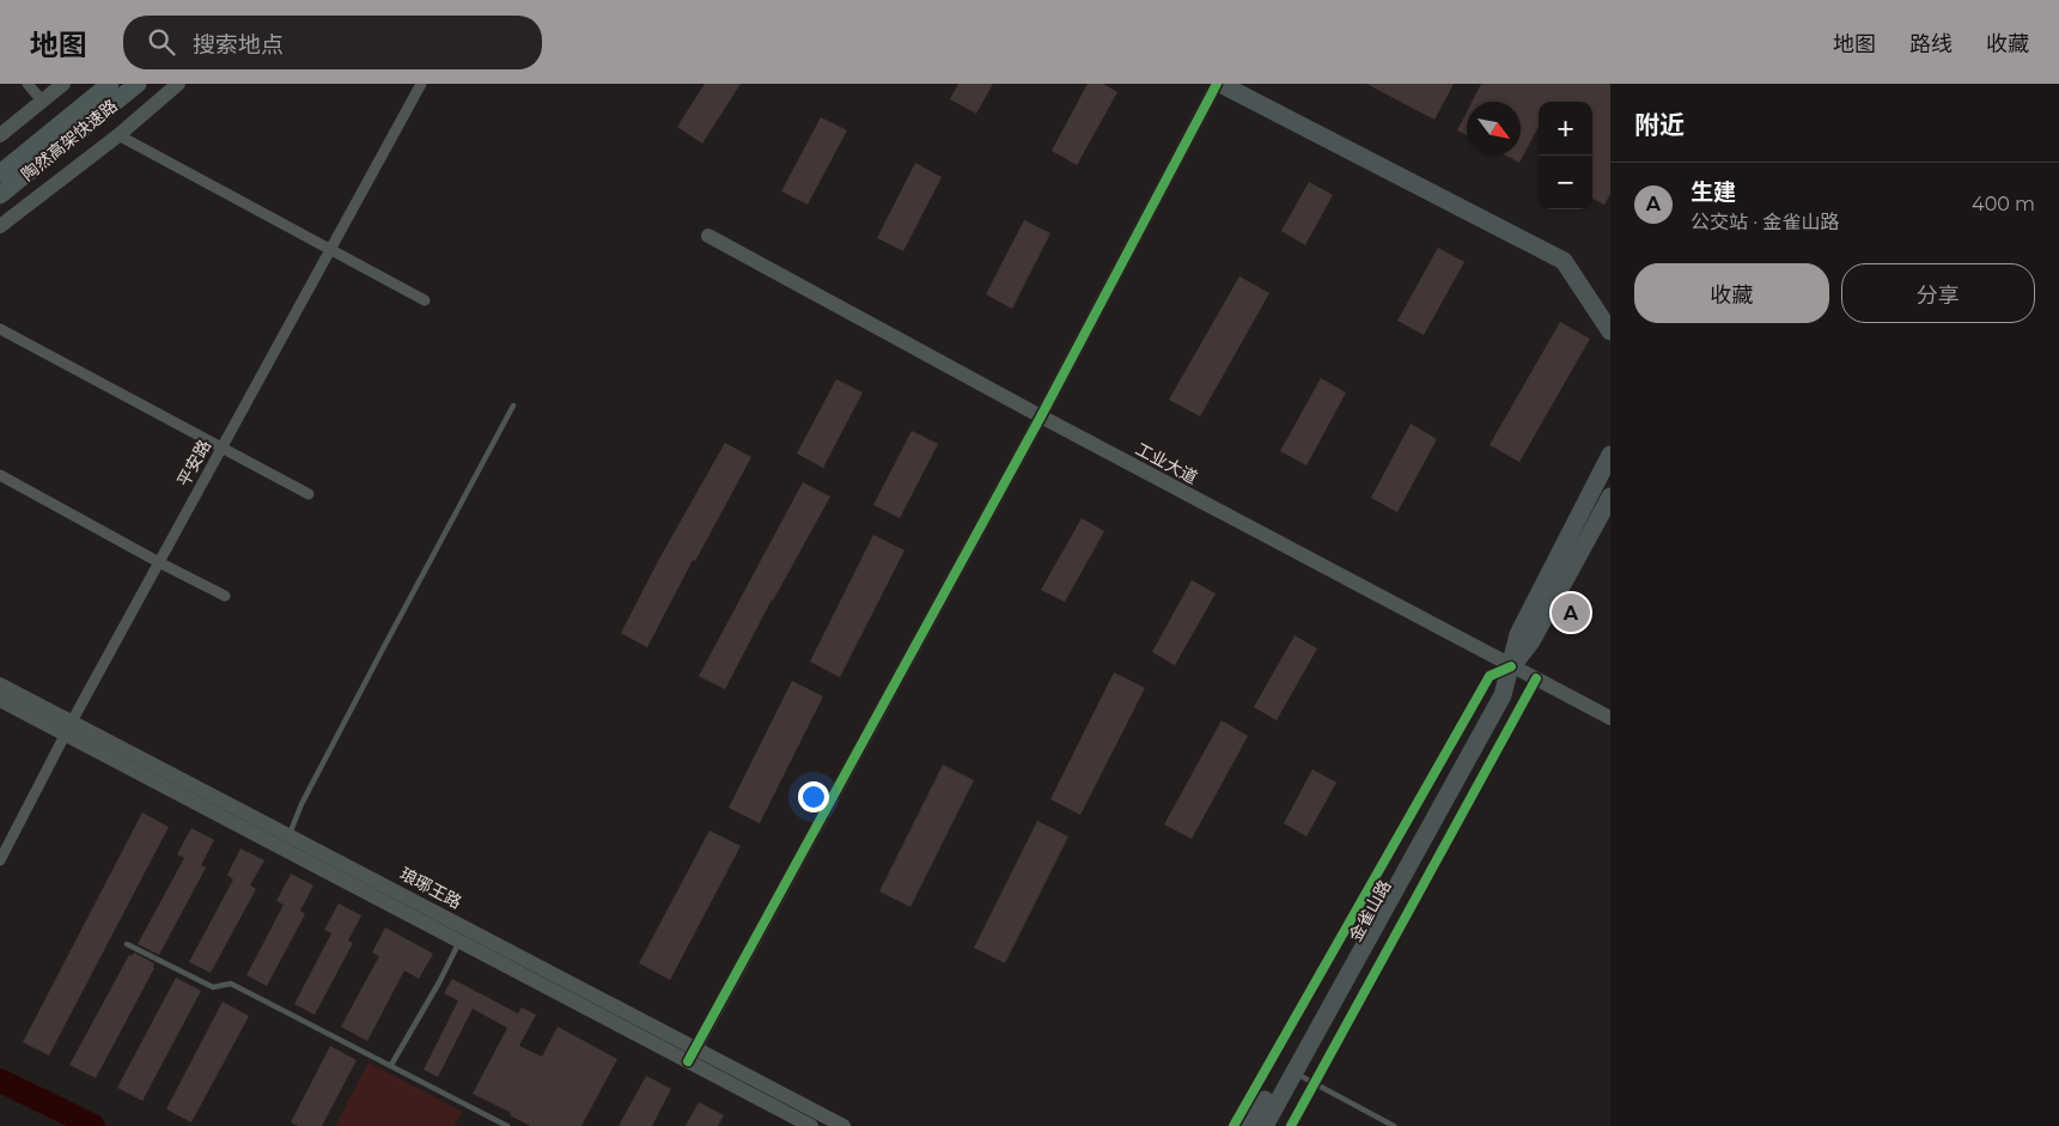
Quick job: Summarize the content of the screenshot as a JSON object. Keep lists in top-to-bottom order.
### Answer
{
  "streets": {
    "highway": ["陶然高架快速路"],
    "main road": ["工业大道", "琅琊王路", "金雀山路"],
    "street": ["平安路"]
  },
  "crossings": [
    ["平安路", "琅琊王路"],
    ["工业大道", "金雀山路"]
  ],
  "north": "bottom right",
  "page": {
    "header": "地图",
    "search": "搜索地点",
    "nav": ["地图", "路线", "收藏"],
    "heading": "附近",
    "map_buttons": ["+", "−"],
    "list": [
      {
        "mark": "A",
        "name": "生建",
        "note": "公交站 · 金雀山路",
        "value": "400 m"
      }
    ],
    "buttons": ["收藏", "分享"],
    "pins": "A"
  }
}
